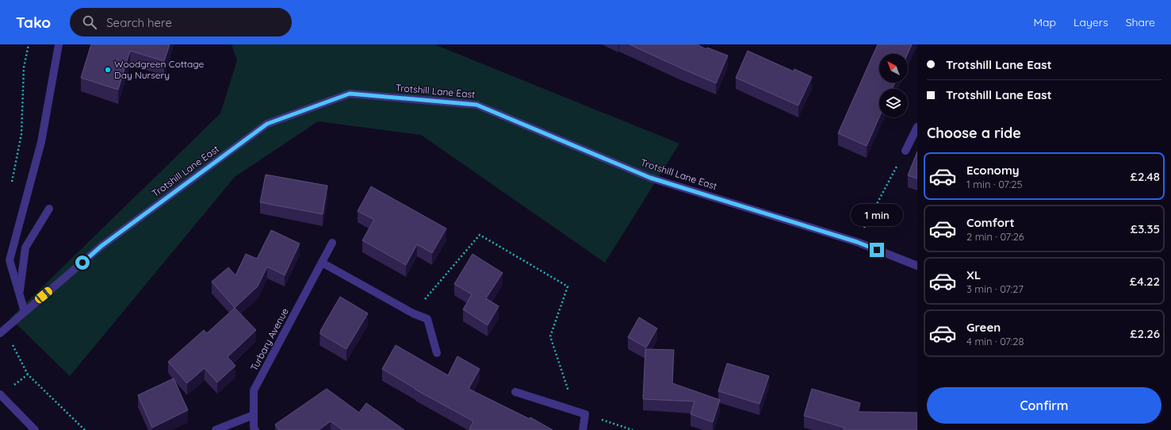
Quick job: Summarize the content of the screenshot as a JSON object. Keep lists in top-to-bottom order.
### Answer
{
  "streets": {
    "street": ["Trotshill Lane East", "Turbary Avenue"]
  },
  "places": ["Woodgreen Cottage Day Nursery"],
  "north": "top left",
  "page": {
    "header": "Tako",
    "search": "Search here",
    "nav": ["Map", "Layers", "Share"],
    "banner": ["Trotshill Lane East", "Trotshill Lane East"],
    "heading": "Choose a ride",
    "list": [
      {
        "name": "Economy",
        "note": "1 min · 07:25",
        "value": "£2.48"
      },
      {
        "name": "Comfort",
        "note": "2 min · 07:26",
        "value": "£3.35"
      },
      {
        "name": "XL",
        "note": "3 min · 07:27",
        "value": "£4.22"
      },
      {
        "name": "Green",
        "note": "4 min · 07:28",
        "value": "£2.26"
      }
    ],
    "bubble": "1 min",
    "buttons": "Confirm"
  }
}
